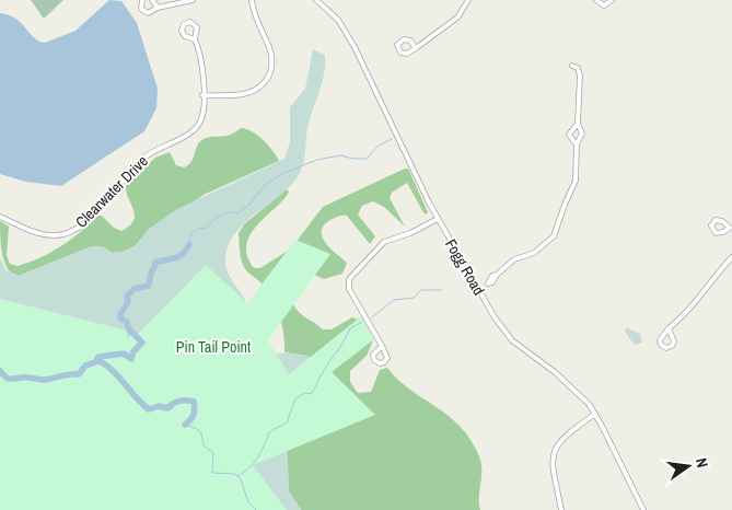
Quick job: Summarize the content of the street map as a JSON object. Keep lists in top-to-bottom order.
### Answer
{
  "streets": {
    "street": ["Clearwater Drive", "Fogg Road"]
  },
  "parks": ["Pin Tail Point"],
  "north": "right"
}
